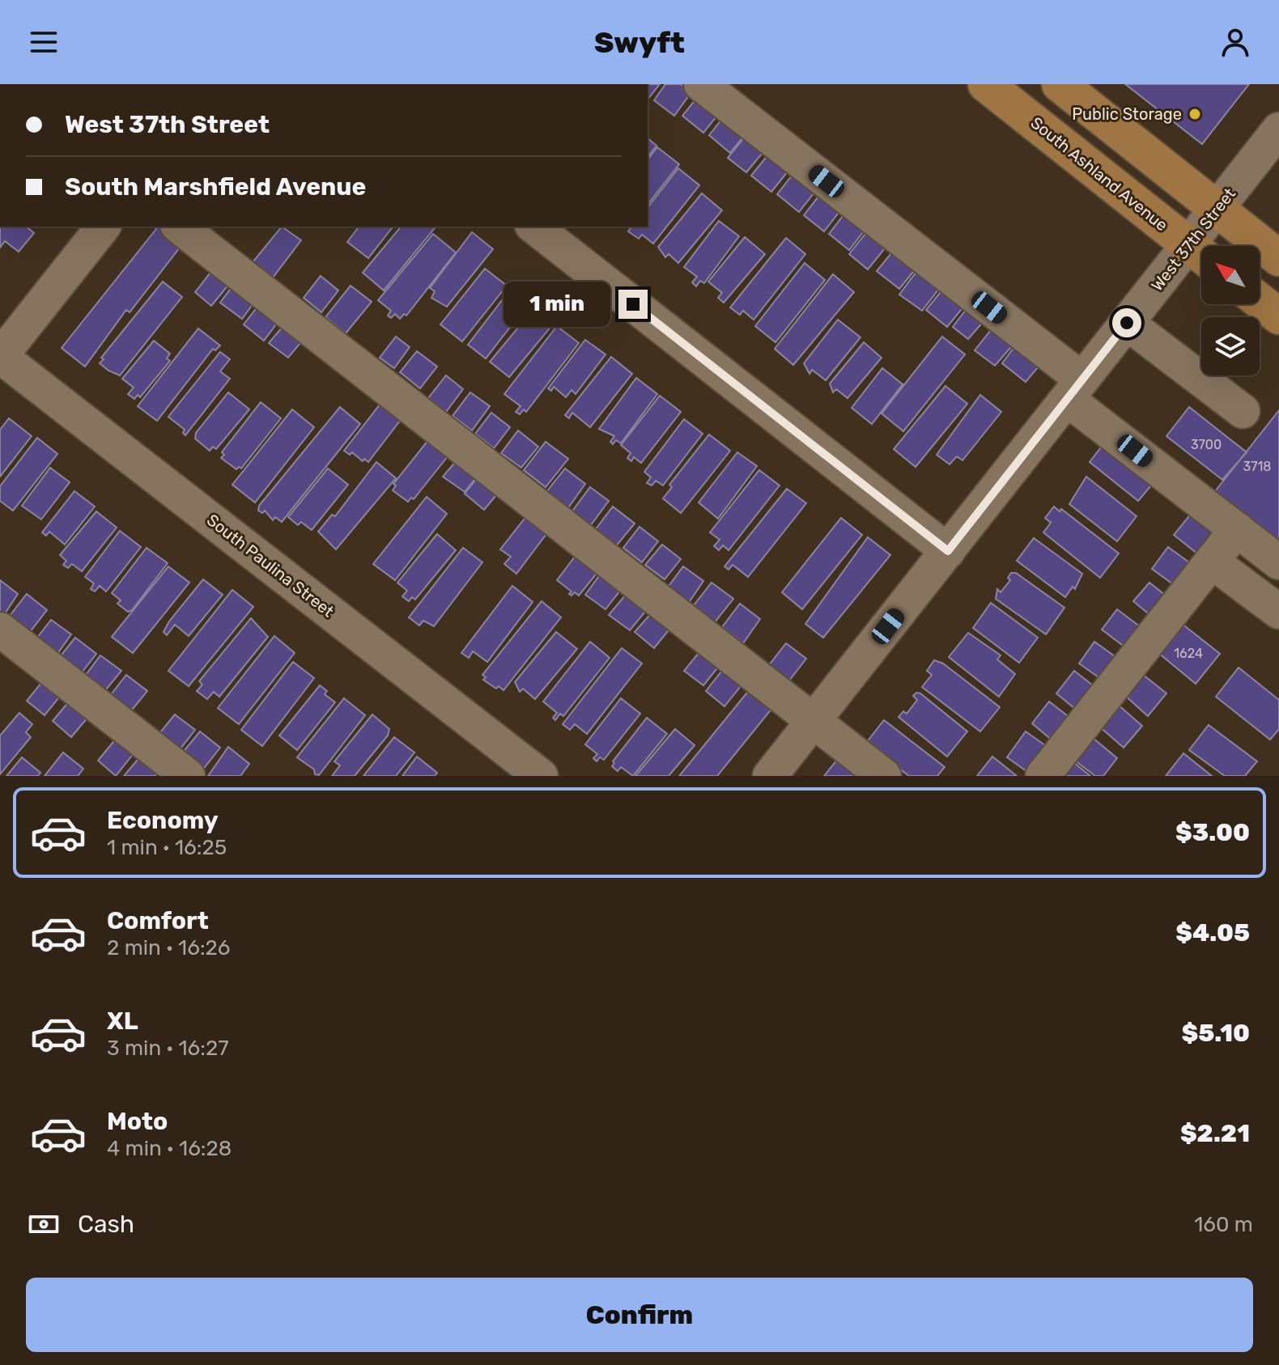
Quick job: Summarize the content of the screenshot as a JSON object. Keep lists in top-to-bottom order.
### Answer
{
  "streets": {
    "main road": ["South Ashland Avenue"],
    "street": ["West 37th Street", "South Paulina Street"]
  },
  "crossings": [
    ["South Ashland Avenue", "West 37th Street"]
  ],
  "places": ["Public Storage"],
  "house_numbers": ["3700", "3718", "1624"],
  "north": "top left",
  "page": {
    "header": "Swyft",
    "banner": ["West 37th Street", "South Marshfield Avenue"],
    "bubble": "1 min",
    "list": [
      {
        "name": "Economy",
        "note": "1 min · 16:25",
        "value": "$3.00"
      },
      {
        "name": "Comfort",
        "note": "2 min · 16:26",
        "value": "$4.05"
      },
      {
        "name": "XL",
        "note": "3 min · 16:27",
        "value": "$5.10"
      },
      {
        "name": "Moto",
        "note": "4 min · 16:28",
        "value": "$2.21"
      }
    ],
    "pay": ["Cash", "160 m"],
    "buttons": "Confirm"
  }
}
